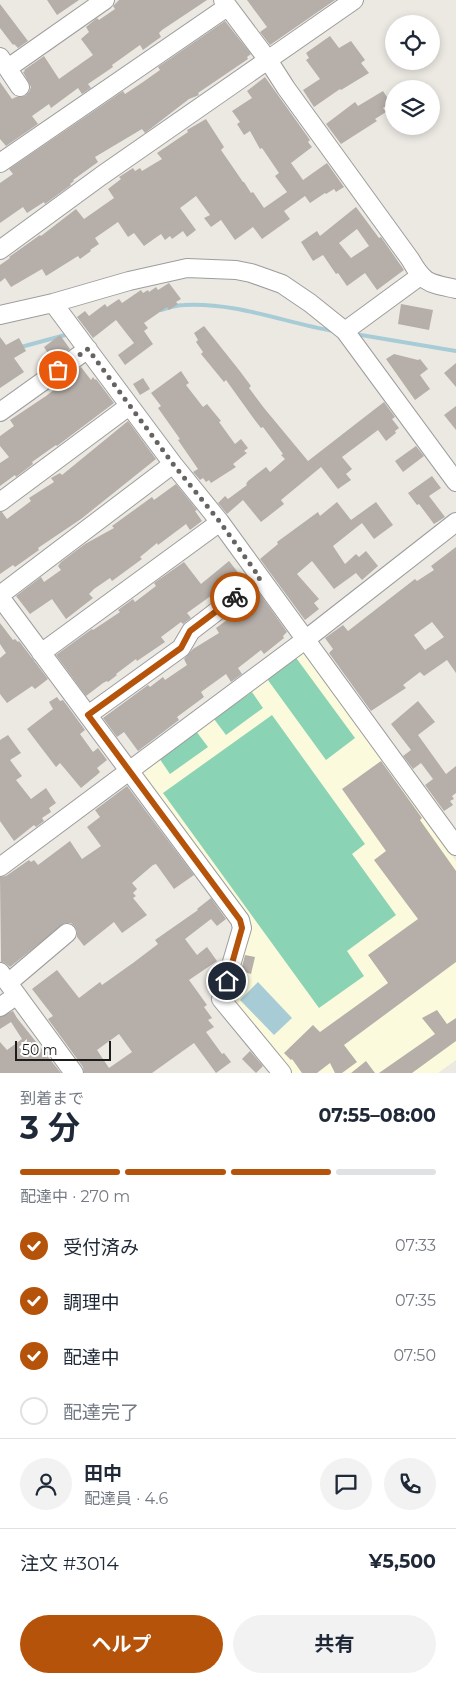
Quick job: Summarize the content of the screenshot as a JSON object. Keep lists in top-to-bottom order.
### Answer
{
  "scale_bar": "50 m",
  "page": {
    "scale": "50 m",
    "heading": ["3 分", "到着まで", "07:55–08:00"],
    "panel": [
      "田中",
      "配達員 · 4.6",
      "注文 #3014",
      "¥5,500"
    ],
    "bar": "配達中 · 270 m",
    "list": [
      ["受付済み", "07:33"],
      ["調理中", "07:35"],
      ["配達中", "07:50"],
      "配達完了"
    ],
    "buttons": ["ヘルプ", "共有"]
  }
}
